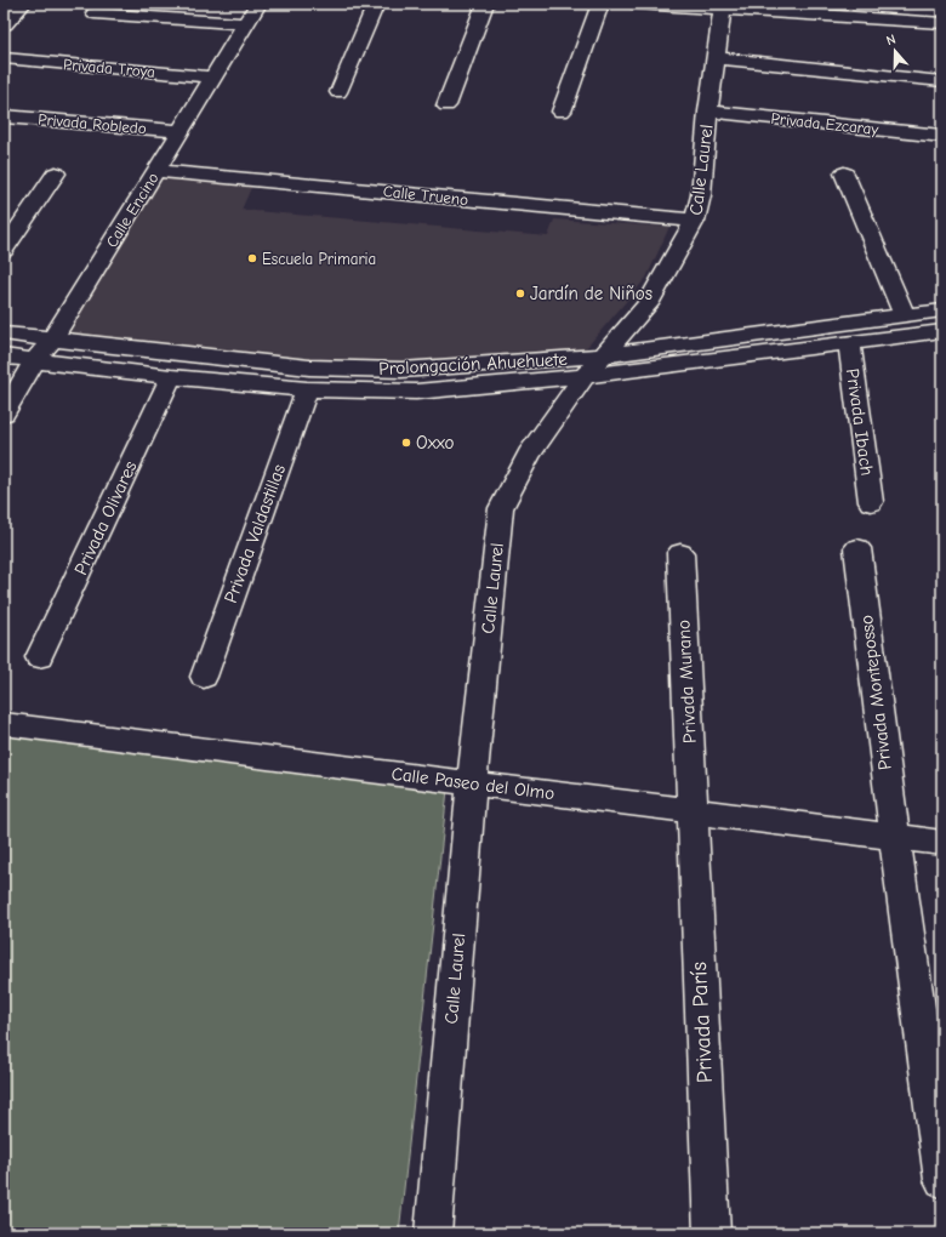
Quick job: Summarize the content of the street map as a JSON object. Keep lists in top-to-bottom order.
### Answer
{
  "streets": {
    "street": [
      "Privada Troya",
      "Privada Robledo",
      "Privada Ezcaray",
      "Calle Laurel",
      "Calle Trueno",
      "Calle Encino",
      "Prolongación Ahuehuete",
      "Privada Ibach",
      "Privada Olivares",
      "Privada Valdastillas",
      "Privada Murano",
      "Privada Monteposso",
      "Calle Paseo del Olmo",
      "Privada París"
    ]
  },
  "crossings": [
    ["Privada Troya", "Calle Encino"],
    ["Privada Robledo", "Calle Encino"],
    ["Privada Ezcaray", "Calle Laurel"],
    ["Calle Laurel", "Calle Trueno"],
    ["Calle Laurel", "Prolongación Ahuehuete"],
    ["Calle Laurel", "Calle Paseo del Olmo"],
    ["Calle Trueno", "Calle Encino"],
    ["Calle Encino", "Prolongación Ahuehuete"],
    ["Prolongación Ahuehuete", "Privada Ibach"],
    ["Prolongación Ahuehuete", "Privada Olivares"],
    ["Prolongación Ahuehuete", "Privada Valdastillas"],
    ["Privada Murano", "Calle Paseo del Olmo"],
    ["Privada Murano", "Privada París"],
    ["Privada Monteposso", "Calle Paseo del Olmo"],
    ["Calle Paseo del Olmo", "Privada París"]
  ],
  "places": ["Escuela Primaria", "Jardín de Niños", "Oxxo"],
  "north": "top"
}
